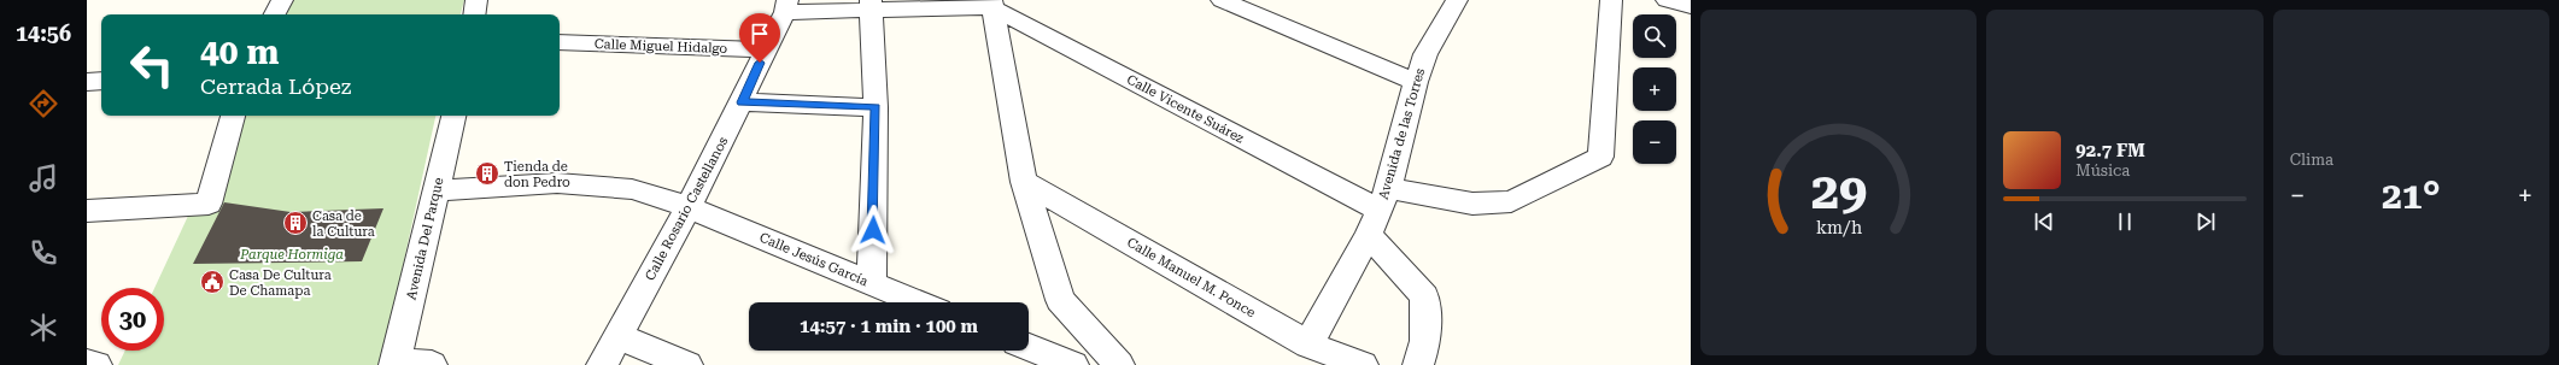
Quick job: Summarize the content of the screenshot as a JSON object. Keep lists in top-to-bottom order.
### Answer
{
  "streets": {
    "street": [
      "Calle Miguel Hidalgo",
      "Calle Vicente Suárez",
      "Avenida de las Torres",
      "Calle Rosario Castellanos",
      "Avenida Del Parque",
      "Calle Jesús García",
      "Calle Manuel M. Ponce"
    ]
  },
  "crossings": [
    ["Calle Miguel Hidalgo", "Calle Rosario Castellanos"],
    ["Calle Vicente Suárez", "Avenida de las Torres"],
    ["Avenida de las Torres", "Calle Manuel M. Ponce"],
    ["Calle Rosario Castellanos", "Calle Jesús García"],
    ["Avenida Del Parque", "Calle Jesús García"]
  ],
  "parks": ["Parque Hormiga"],
  "places": {
    "building": ["Tienda de don Pedro", "Casa de la Cultura"],
    "public building": ["Casa De Cultura De Chamapa"]
  },
  "page": {
    "tabs": "14:56",
    "tile": "Clima",
    "map_buttons": ["+", "−"],
    "turn": ["40 m", "Cerrada López"],
    "song": ["92.7 FM", "Música"],
    "heat": ["−", "21°", "+"],
    "limit": "30",
    "trip": "14:57 · 1 min · 100 m",
    "gauge": ["29", "km/h"]
  }
}
